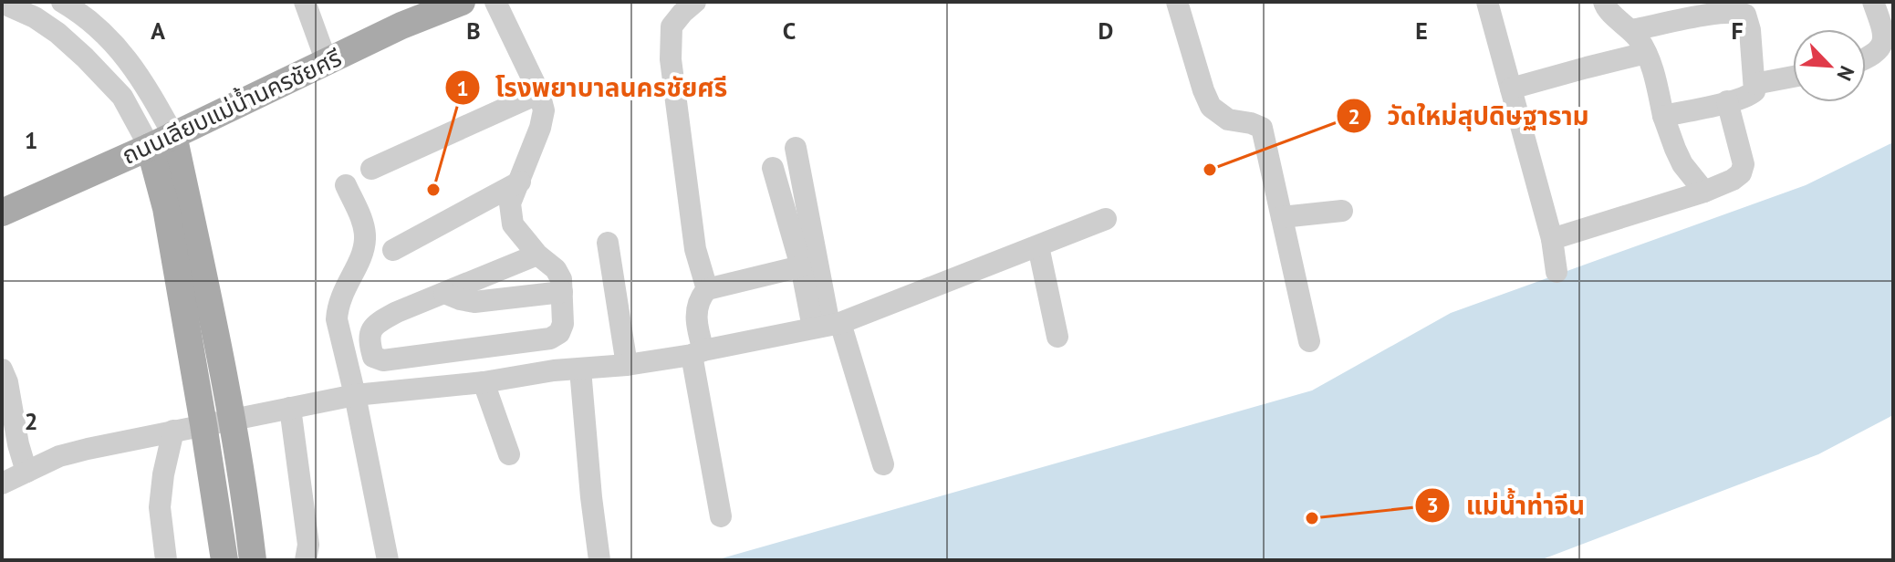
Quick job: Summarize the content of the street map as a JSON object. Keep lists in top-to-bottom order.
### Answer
{
  "streets": {
    "main road": ["ถนนเลียบแม่น้ำนครชัยศรี"]
  },
  "places": ["วัดใหม่สุปดิษฐาราม", "โรงพยาบาลนครชัยศรี", "แม่น้ำท่าจีน"],
  "north": "bottom right",
  "grid": {
    "columns": [
      "A",
      "B",
      "C",
      "D",
      "E",
      "F"
    ],
    "rows": ["1", "2"]
  }
}
